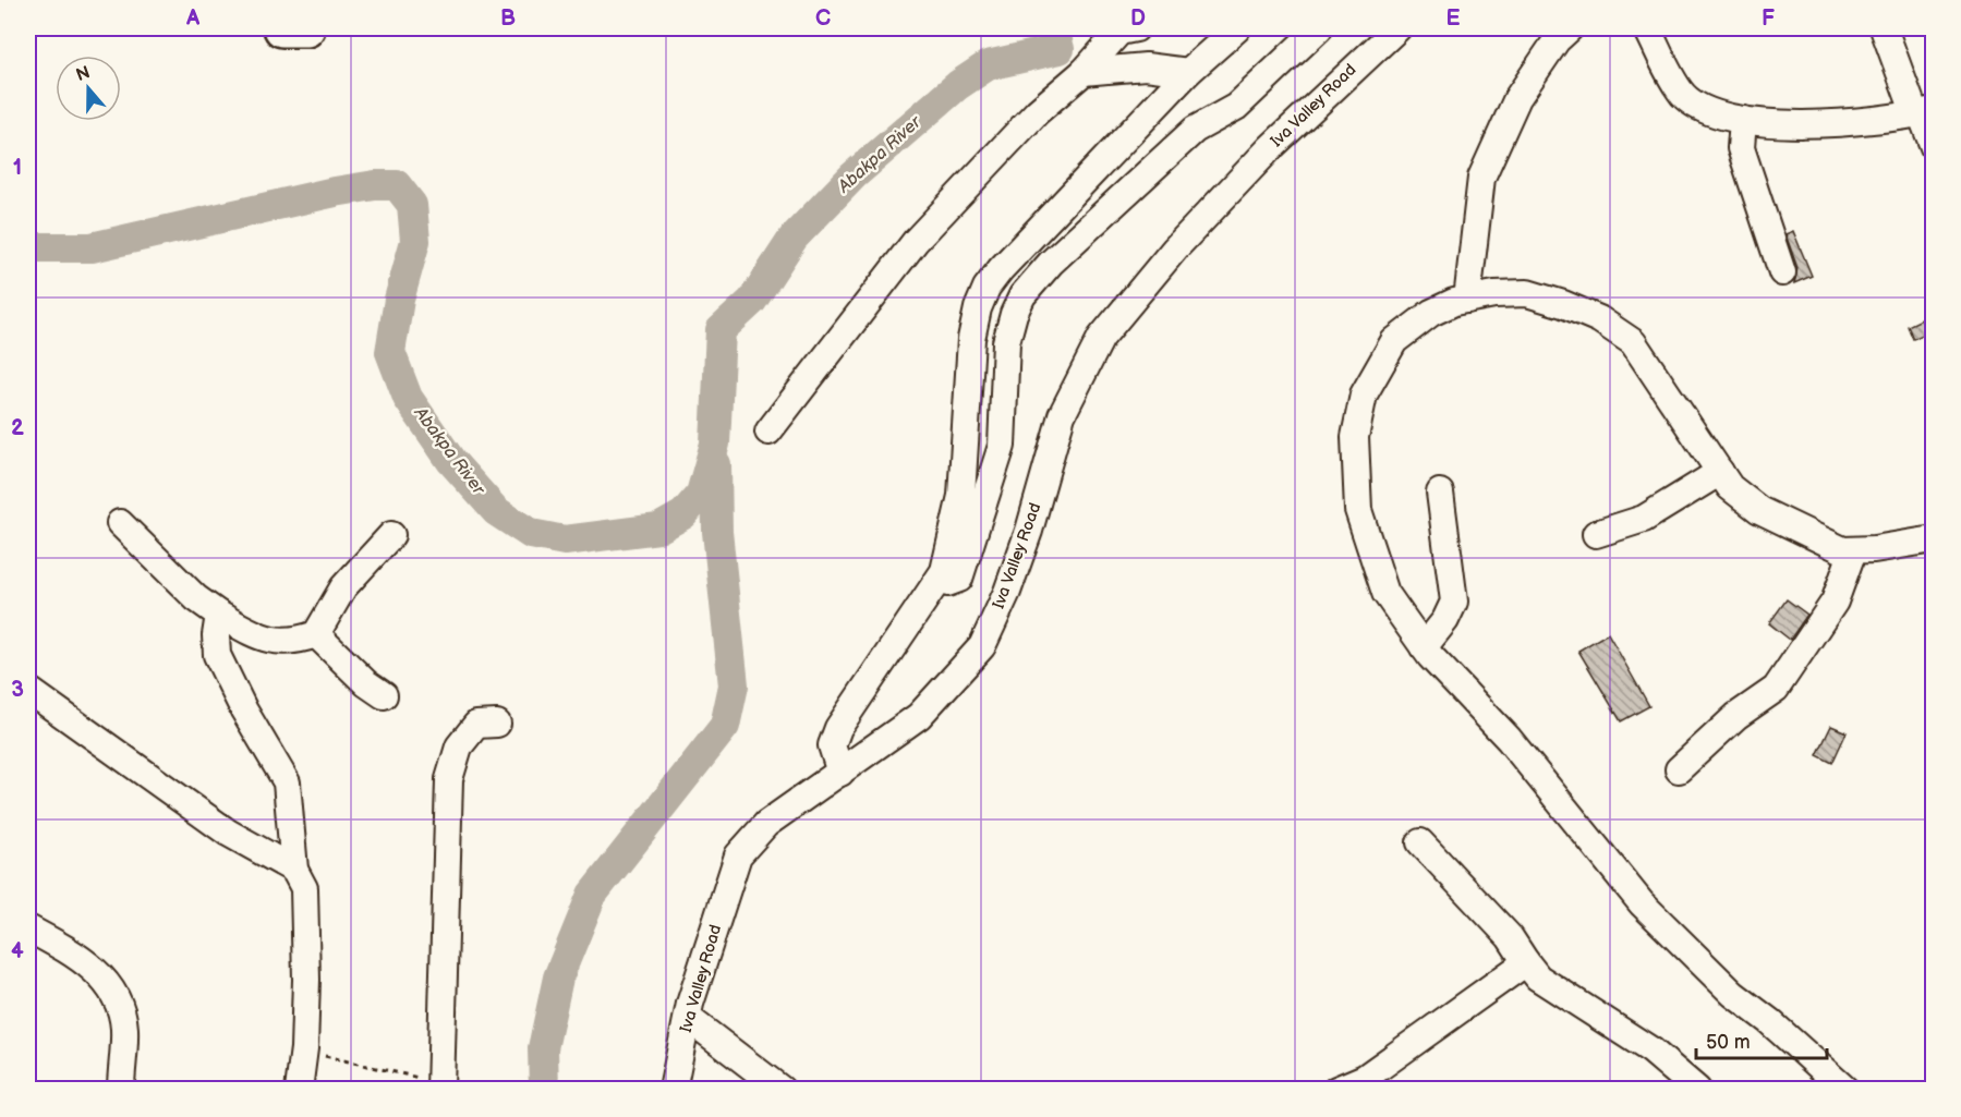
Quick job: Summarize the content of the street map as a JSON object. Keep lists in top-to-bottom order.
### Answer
{
  "streets": {
    "street": ["Iva Valley Road"]
  },
  "water": ["Abakpa River"],
  "scale_bar": "50 m",
  "north": "top",
  "grid": {
    "columns": [
      "A",
      "B",
      "C",
      "D",
      "E",
      "F"
    ],
    "rows": [
      "1",
      "2",
      "3",
      "4"
    ]
  }
}
